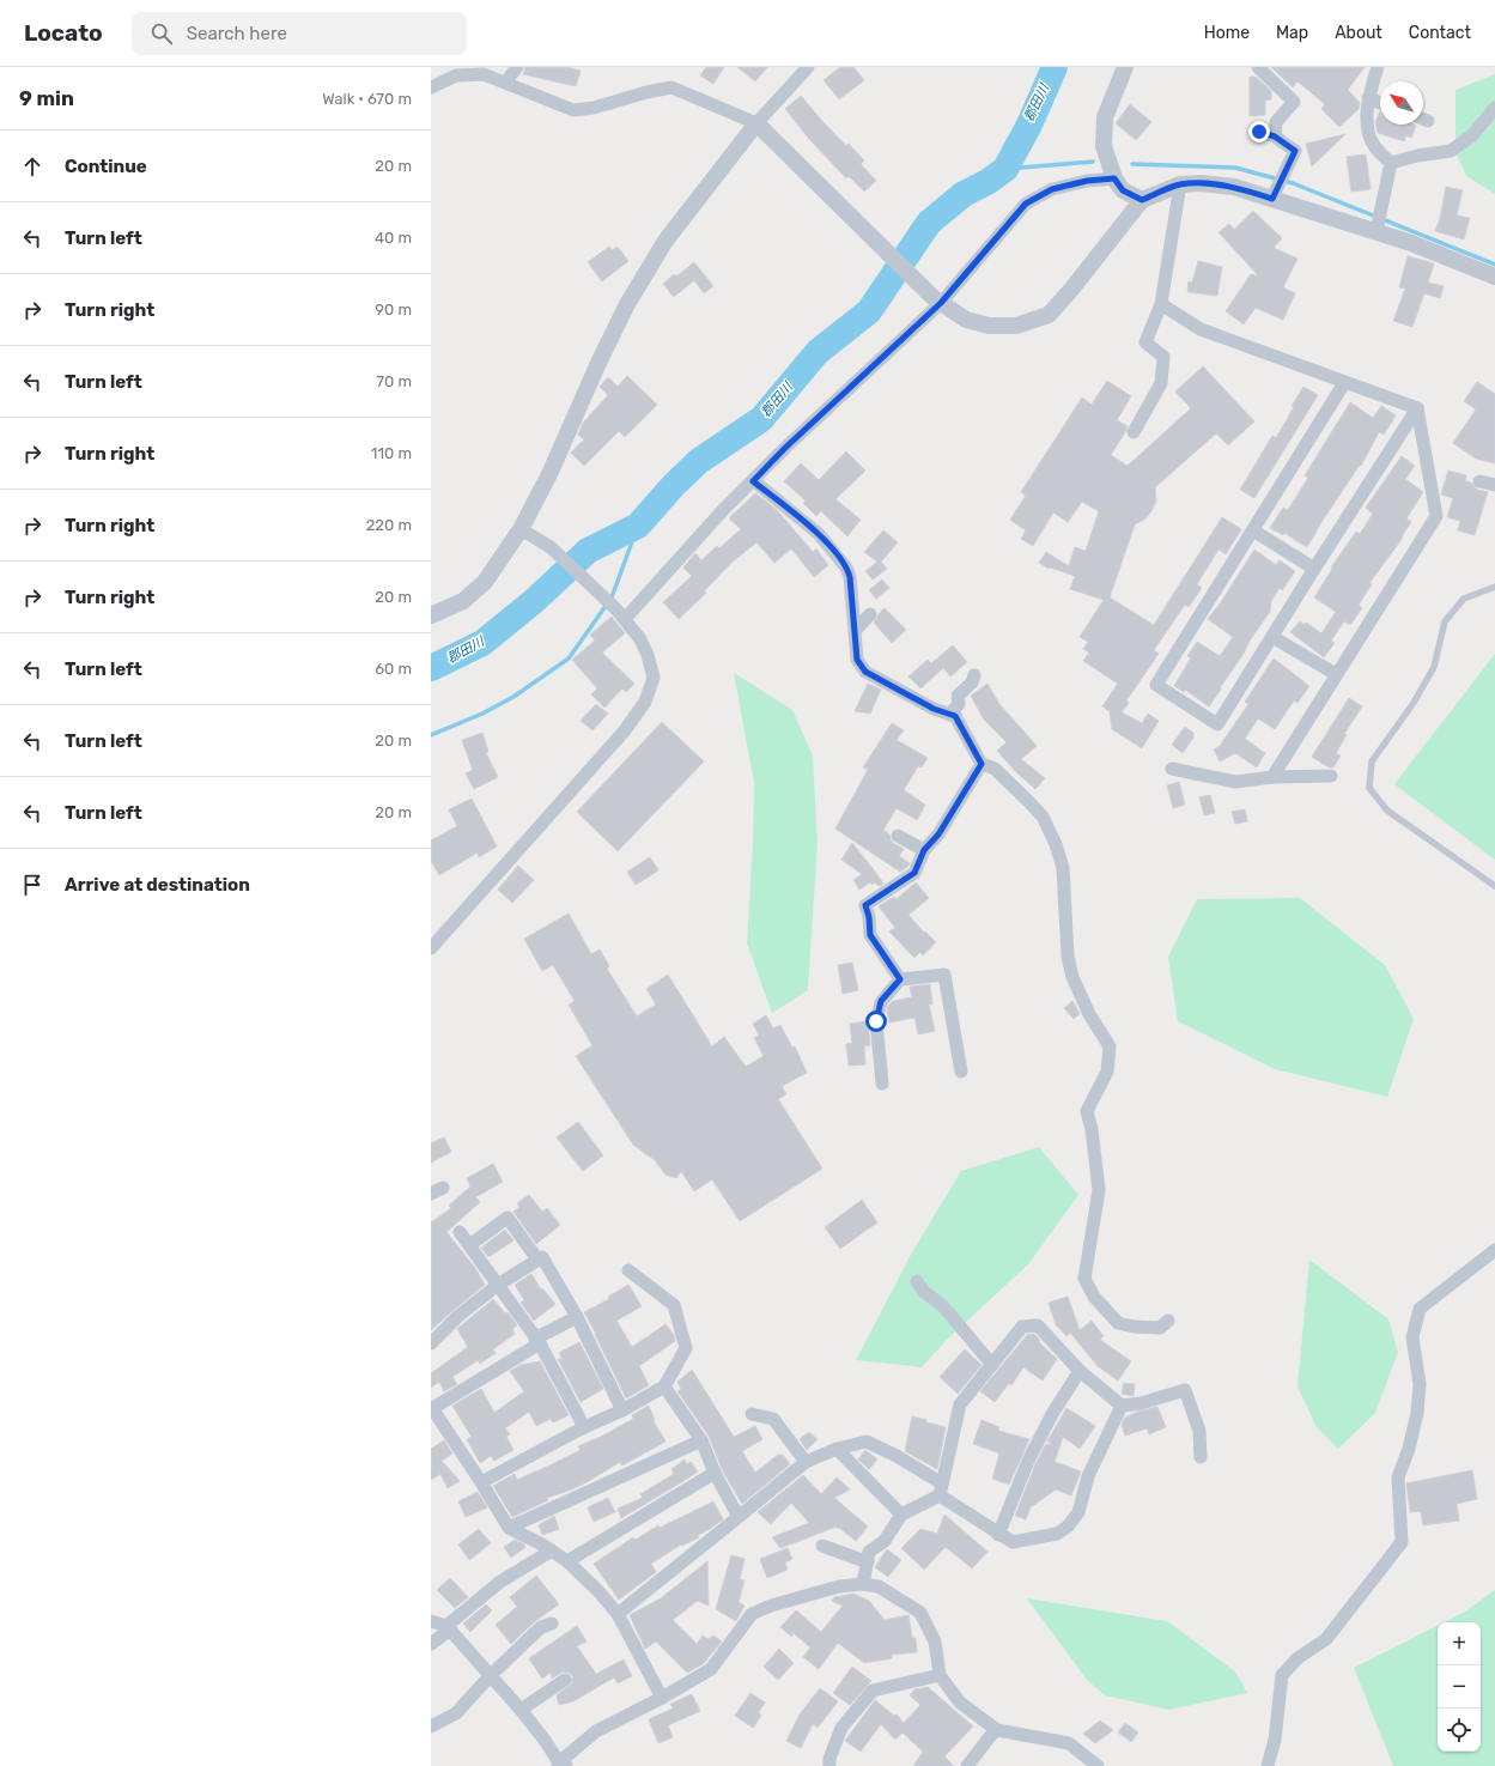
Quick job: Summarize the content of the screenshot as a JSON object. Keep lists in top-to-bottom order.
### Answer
{
  "water": ["郡田川"],
  "north": "top left",
  "page": {
    "header": "Locato",
    "search": "Search here",
    "nav": [
      "Home",
      "Map",
      "About",
      "Contact"
    ],
    "heading": ["9 min", "Walk · 670 m"],
    "list": [
      ["Continue", "20 m"],
      ["Turn left", "40 m"],
      ["Turn right", "90 m"],
      ["Turn left", "70 m"],
      ["Turn right", "110 m"],
      ["Turn right", "220 m"],
      ["Turn right", "20 m"],
      ["Turn left", "60 m"],
      ["Turn left", "20 m"],
      ["Turn left", "20 m"],
      "Arrive at destination"
    ],
    "map_buttons": ["+", "−"]
  }
}
